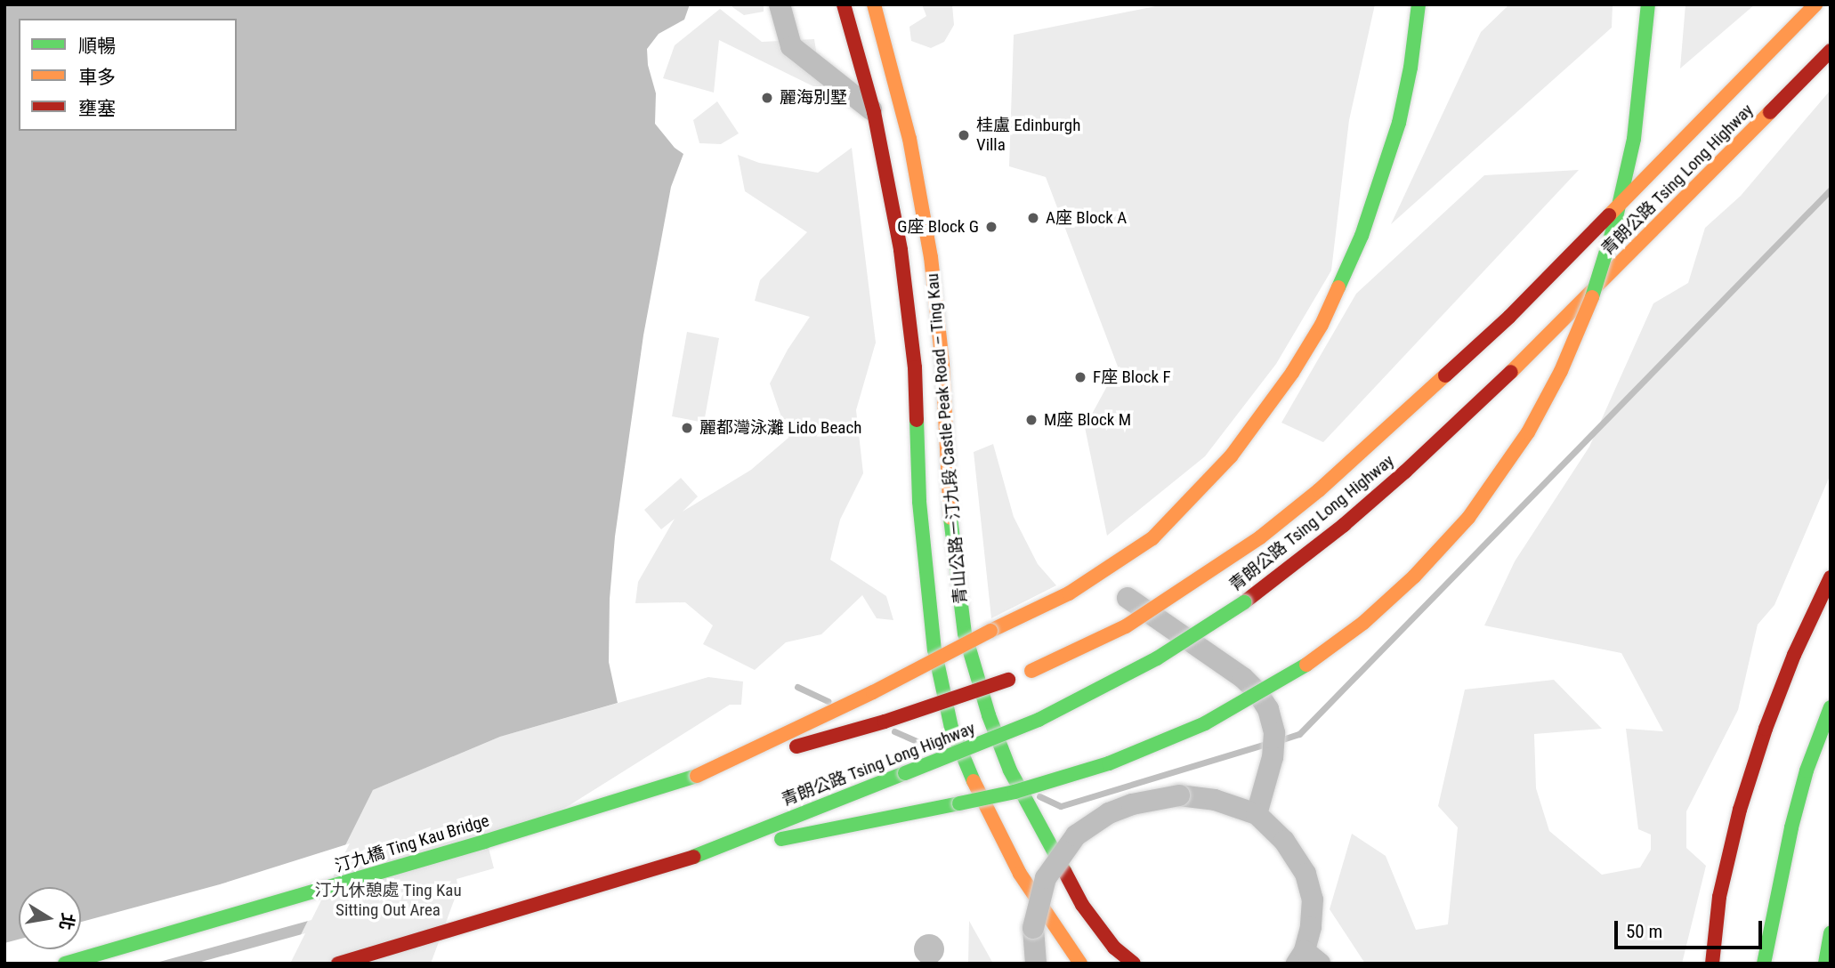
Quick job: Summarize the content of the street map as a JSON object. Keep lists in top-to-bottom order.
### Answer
{
  "streets": {
    "main road": ["青朗公路 Tsing Long Highway", "青山公路－汀九段 Castle Peak Road – Ting Kau", "汀九橋 Ting Kau Bridge"]
  },
  "crossings": [
    ["青朗公路 Tsing Long Highway", "汀九橋 Ting Kau Bridge"]
  ],
  "parks": ["汀九休憩處 Ting Kau Sitting Out Area"],
  "places": [
    "麗海別墅",
    "桂盧 Edinburgh Villa",
    "A座 Block A",
    "G座 Block G",
    "F座 Block F",
    "M座 Block M",
    "麗都灣泳灘 Lido Beach"
  ],
  "legend": ["順暢", "車多", "壅塞"],
  "scale_bar": "50 m",
  "north": "right"
}
